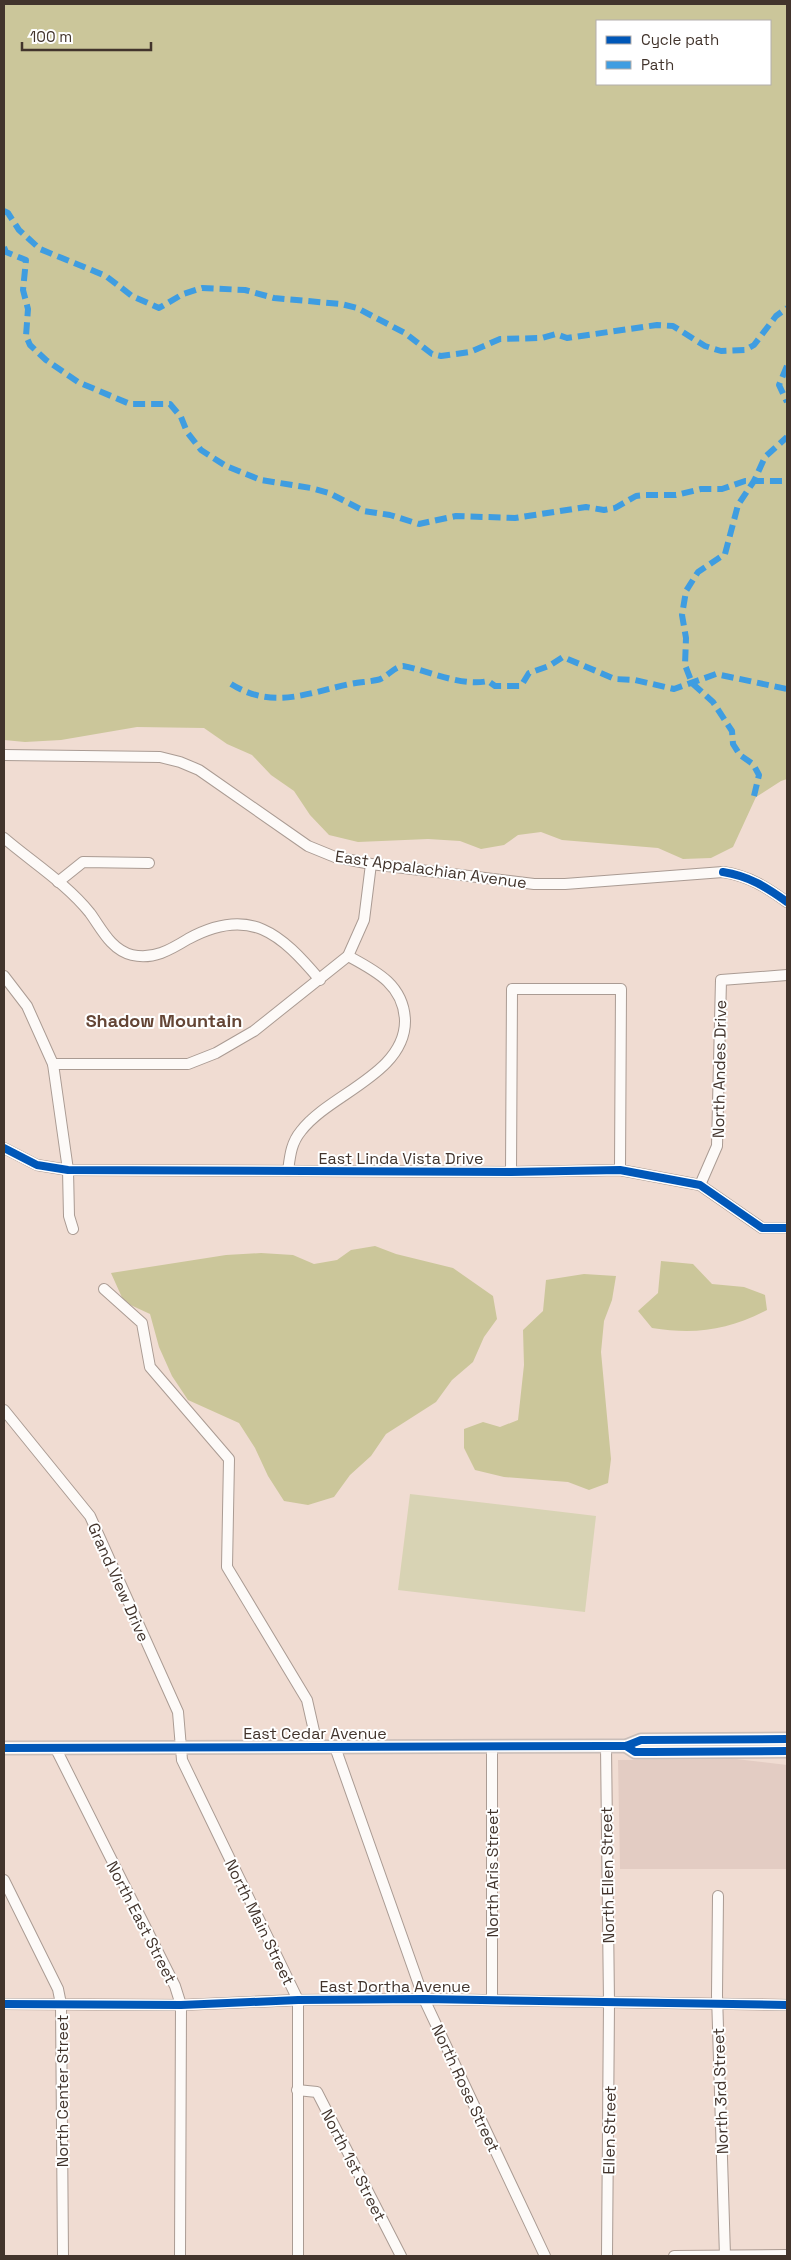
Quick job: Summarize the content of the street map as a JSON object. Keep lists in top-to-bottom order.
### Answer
{
  "streets": {
    "main road": ["East Cedar Avenue"],
    "street": [
      "East Appalachian Avenue",
      "North Andes Drive",
      "East Linda Vista Drive",
      "Grand View Drive",
      "North Aris Street",
      "North Ellen Street",
      "North East Street",
      "North Main Street",
      "East Dortha Avenue",
      "North Rose Street",
      "North Center Street",
      "North 3rd Street",
      "Ellen Street",
      "North 1st Street"
    ]
  },
  "crossings": [
    ["North Andes Drive", "East Linda Vista Drive"],
    ["Grand View Drive", "East Cedar Avenue"],
    ["Grand View Drive", "North Main Street"],
    ["East Cedar Avenue", "North Aris Street"],
    ["East Cedar Avenue", "North Ellen Street"],
    ["East Cedar Avenue", "North East Street"],
    ["East Cedar Avenue", "North Main Street"],
    ["East Cedar Avenue", "North Rose Street"],
    ["North Aris Street", "East Dortha Avenue"],
    ["North Ellen Street", "East Dortha Avenue"],
    ["North Ellen Street", "Ellen Street"],
    ["North East Street", "East Dortha Avenue"],
    ["North Main Street", "East Dortha Avenue"],
    ["North Main Street", "North 1st Street"],
    ["East Dortha Avenue", "North Rose Street"],
    ["East Dortha Avenue", "North Center Street"],
    ["East Dortha Avenue", "North 3rd Street"],
    ["East Dortha Avenue", "Ellen Street"]
  ],
  "districts": ["Shadow Mountain"],
  "legend": ["Cycle path", "Path"],
  "scale_bar": "100 m"
}
